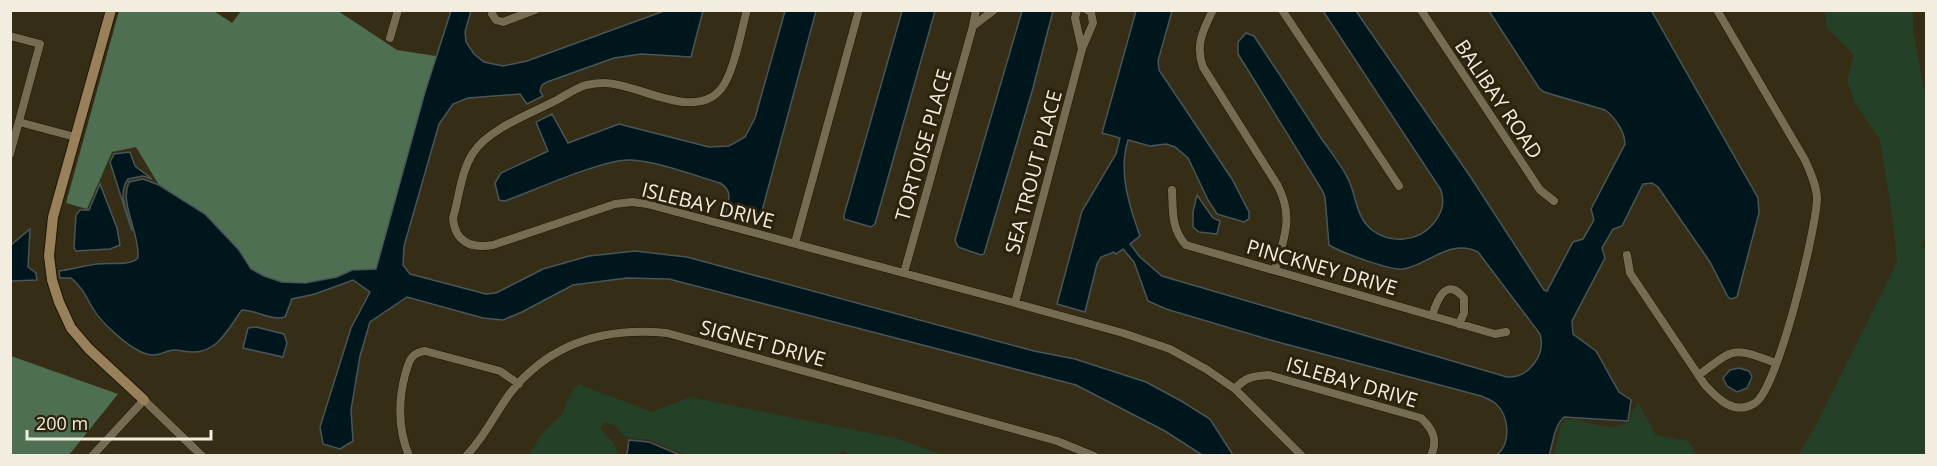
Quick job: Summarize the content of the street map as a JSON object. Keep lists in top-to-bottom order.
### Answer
{
  "streets": {
    "street": [
      "BALIBAY ROAD",
      "TORTOISE PLACE",
      "SEA TROUT PLACE",
      "ISLEBAY DRIVE",
      "PINCKNEY DRIVE",
      "SIGNET DRIVE"
    ]
  },
  "crossings": [
    ["TORTOISE PLACE", "ISLEBAY DRIVE"],
    ["SEA TROUT PLACE", "ISLEBAY DRIVE"]
  ],
  "scale_bar": "200 m"
}
